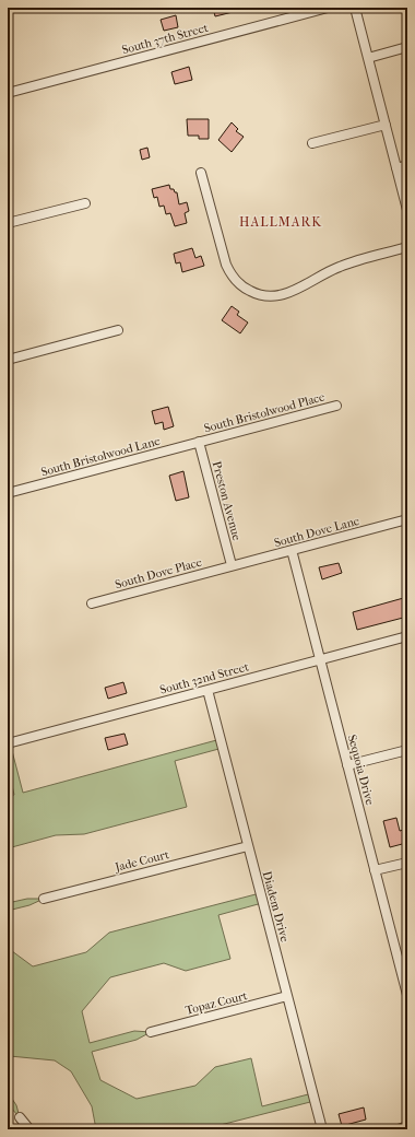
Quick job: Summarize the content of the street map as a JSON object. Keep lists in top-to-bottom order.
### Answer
{
  "streets": {
    "street": [
      "South 37th Street",
      "South Bristolwood Place",
      "South Bristolwood Lane",
      "Preston Avenue",
      "South Dove Lane",
      "South Dove Place",
      "South 32nd Street",
      "Sequoia Drive",
      "Jade Court",
      "Diadem Drive",
      "Topaz Court"
    ]
  },
  "crossings": [
    ["South Bristolwood Place", "South Bristolwood Lane"],
    ["South Bristolwood Place", "Preston Avenue"],
    ["South Bristolwood Lane", "Preston Avenue"],
    ["Preston Avenue", "South Dove Lane"],
    ["Preston Avenue", "South Dove Place"],
    ["South Dove Lane", "South Dove Place"],
    ["South Dove Lane", "Sequoia Drive"],
    ["South 32nd Street", "Sequoia Drive"],
    ["South 32nd Street", "Diadem Drive"],
    ["Jade Court", "Diadem Drive"],
    ["Diadem Drive", "Topaz Court"]
  ],
  "districts": ["HALLMARK"]
}
